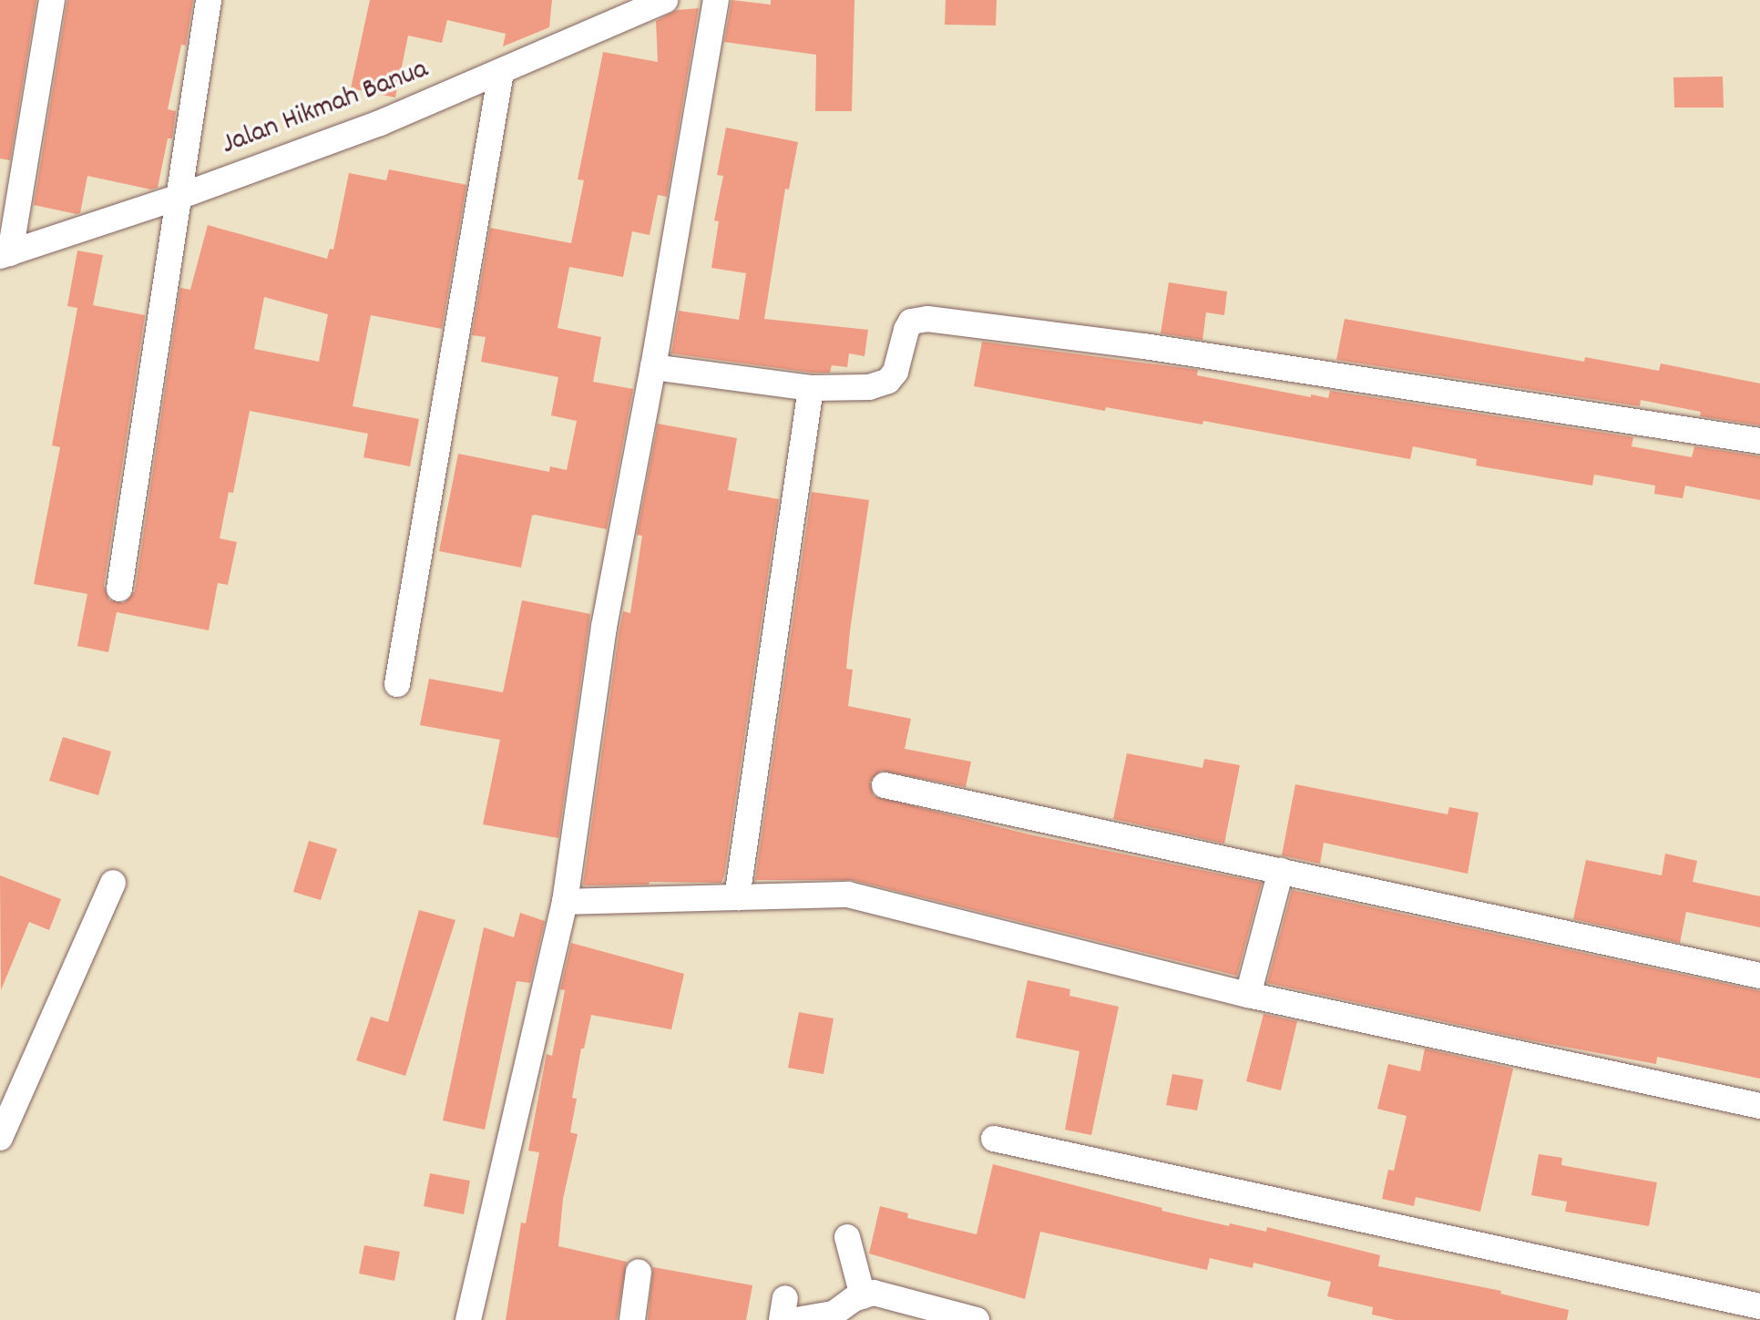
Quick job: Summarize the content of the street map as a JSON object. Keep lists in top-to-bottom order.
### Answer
{
  "streets": {
    "street": ["Jalan Hikmah Banua"]
  }
}
